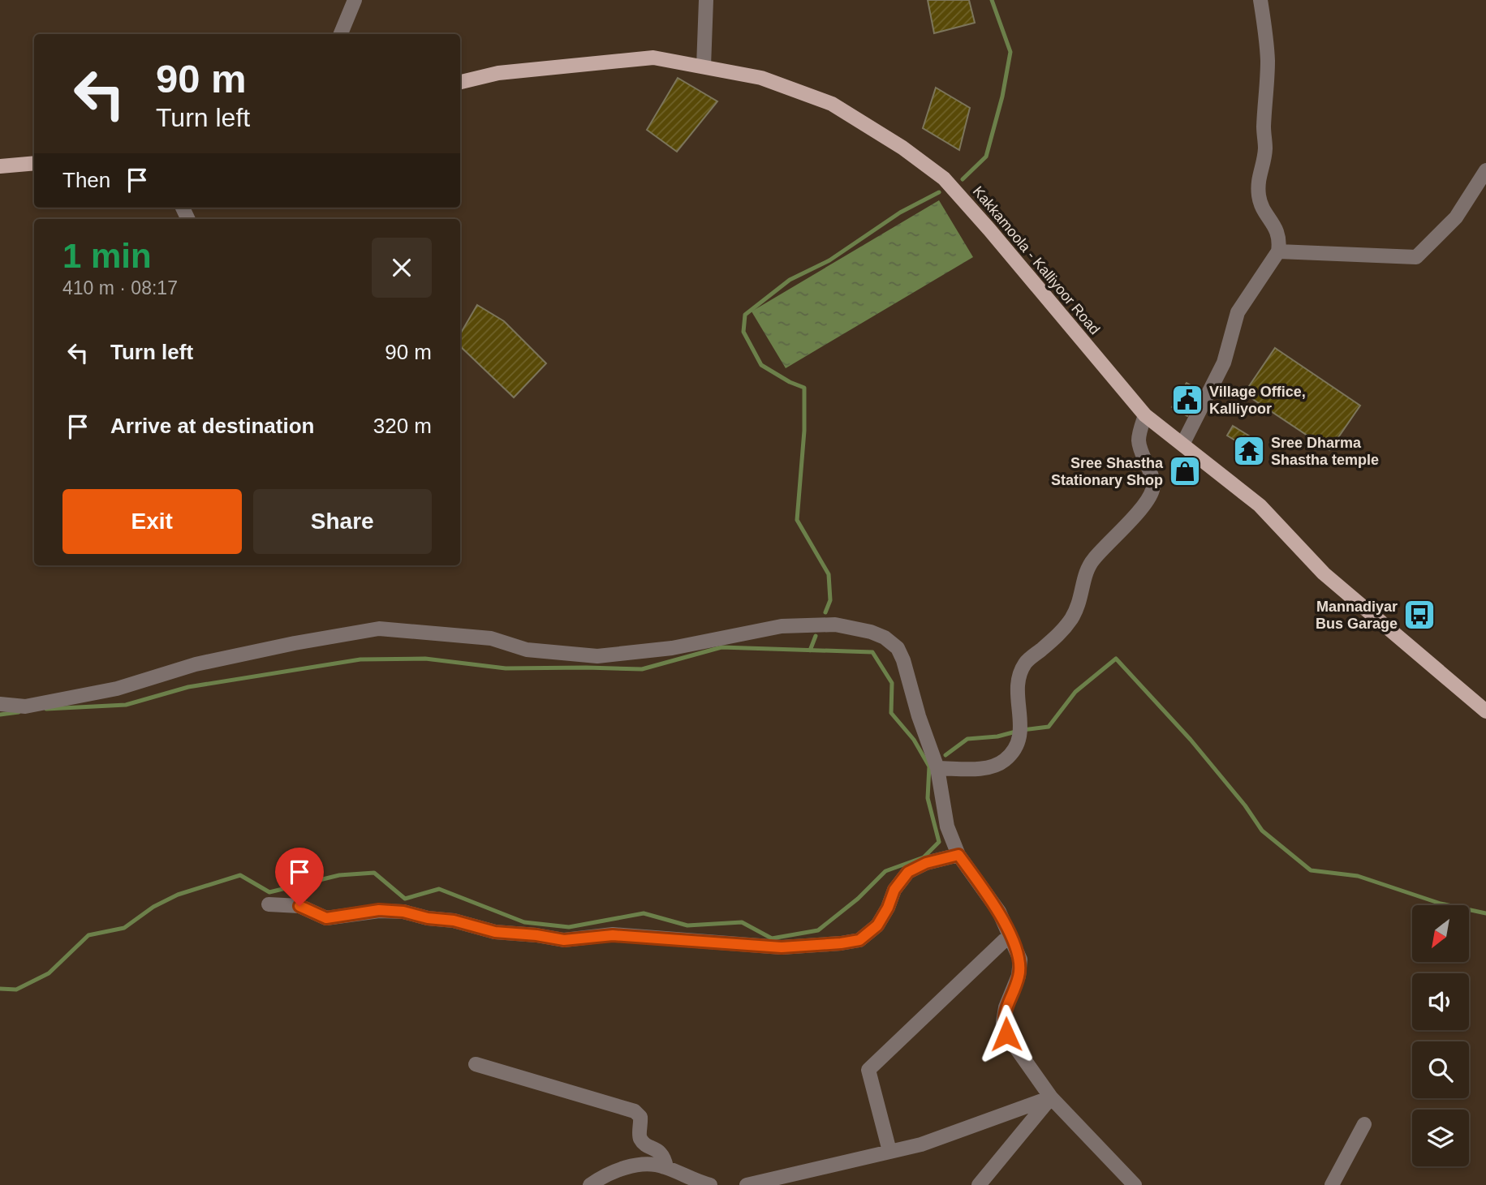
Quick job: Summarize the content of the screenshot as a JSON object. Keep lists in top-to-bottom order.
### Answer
{
  "streets": {
    "main road": ["Kakkamoola - Kalliyoor Road"]
  },
  "places": {
    "public building": ["Village Office, Kalliyoor"],
    "temple": ["Sree Dharma Shastha temple"],
    "shop": ["Sree Shastha Stationary Shop"],
    "bus stop": ["Mannadiyar Bus Garage"]
  },
  "north": "bottom left",
  "page": {
    "turn": ["90 m", "Turn left"],
    "then": "Then",
    "heading": ["1 min", "410 m · 08:17"],
    "list": [
      {
        "name": "Turn left",
        "value": "90 m"
      },
      {
        "name": "Arrive at destination",
        "value": "320 m"
      }
    ],
    "buttons": ["Exit", "Share"]
  }
}
